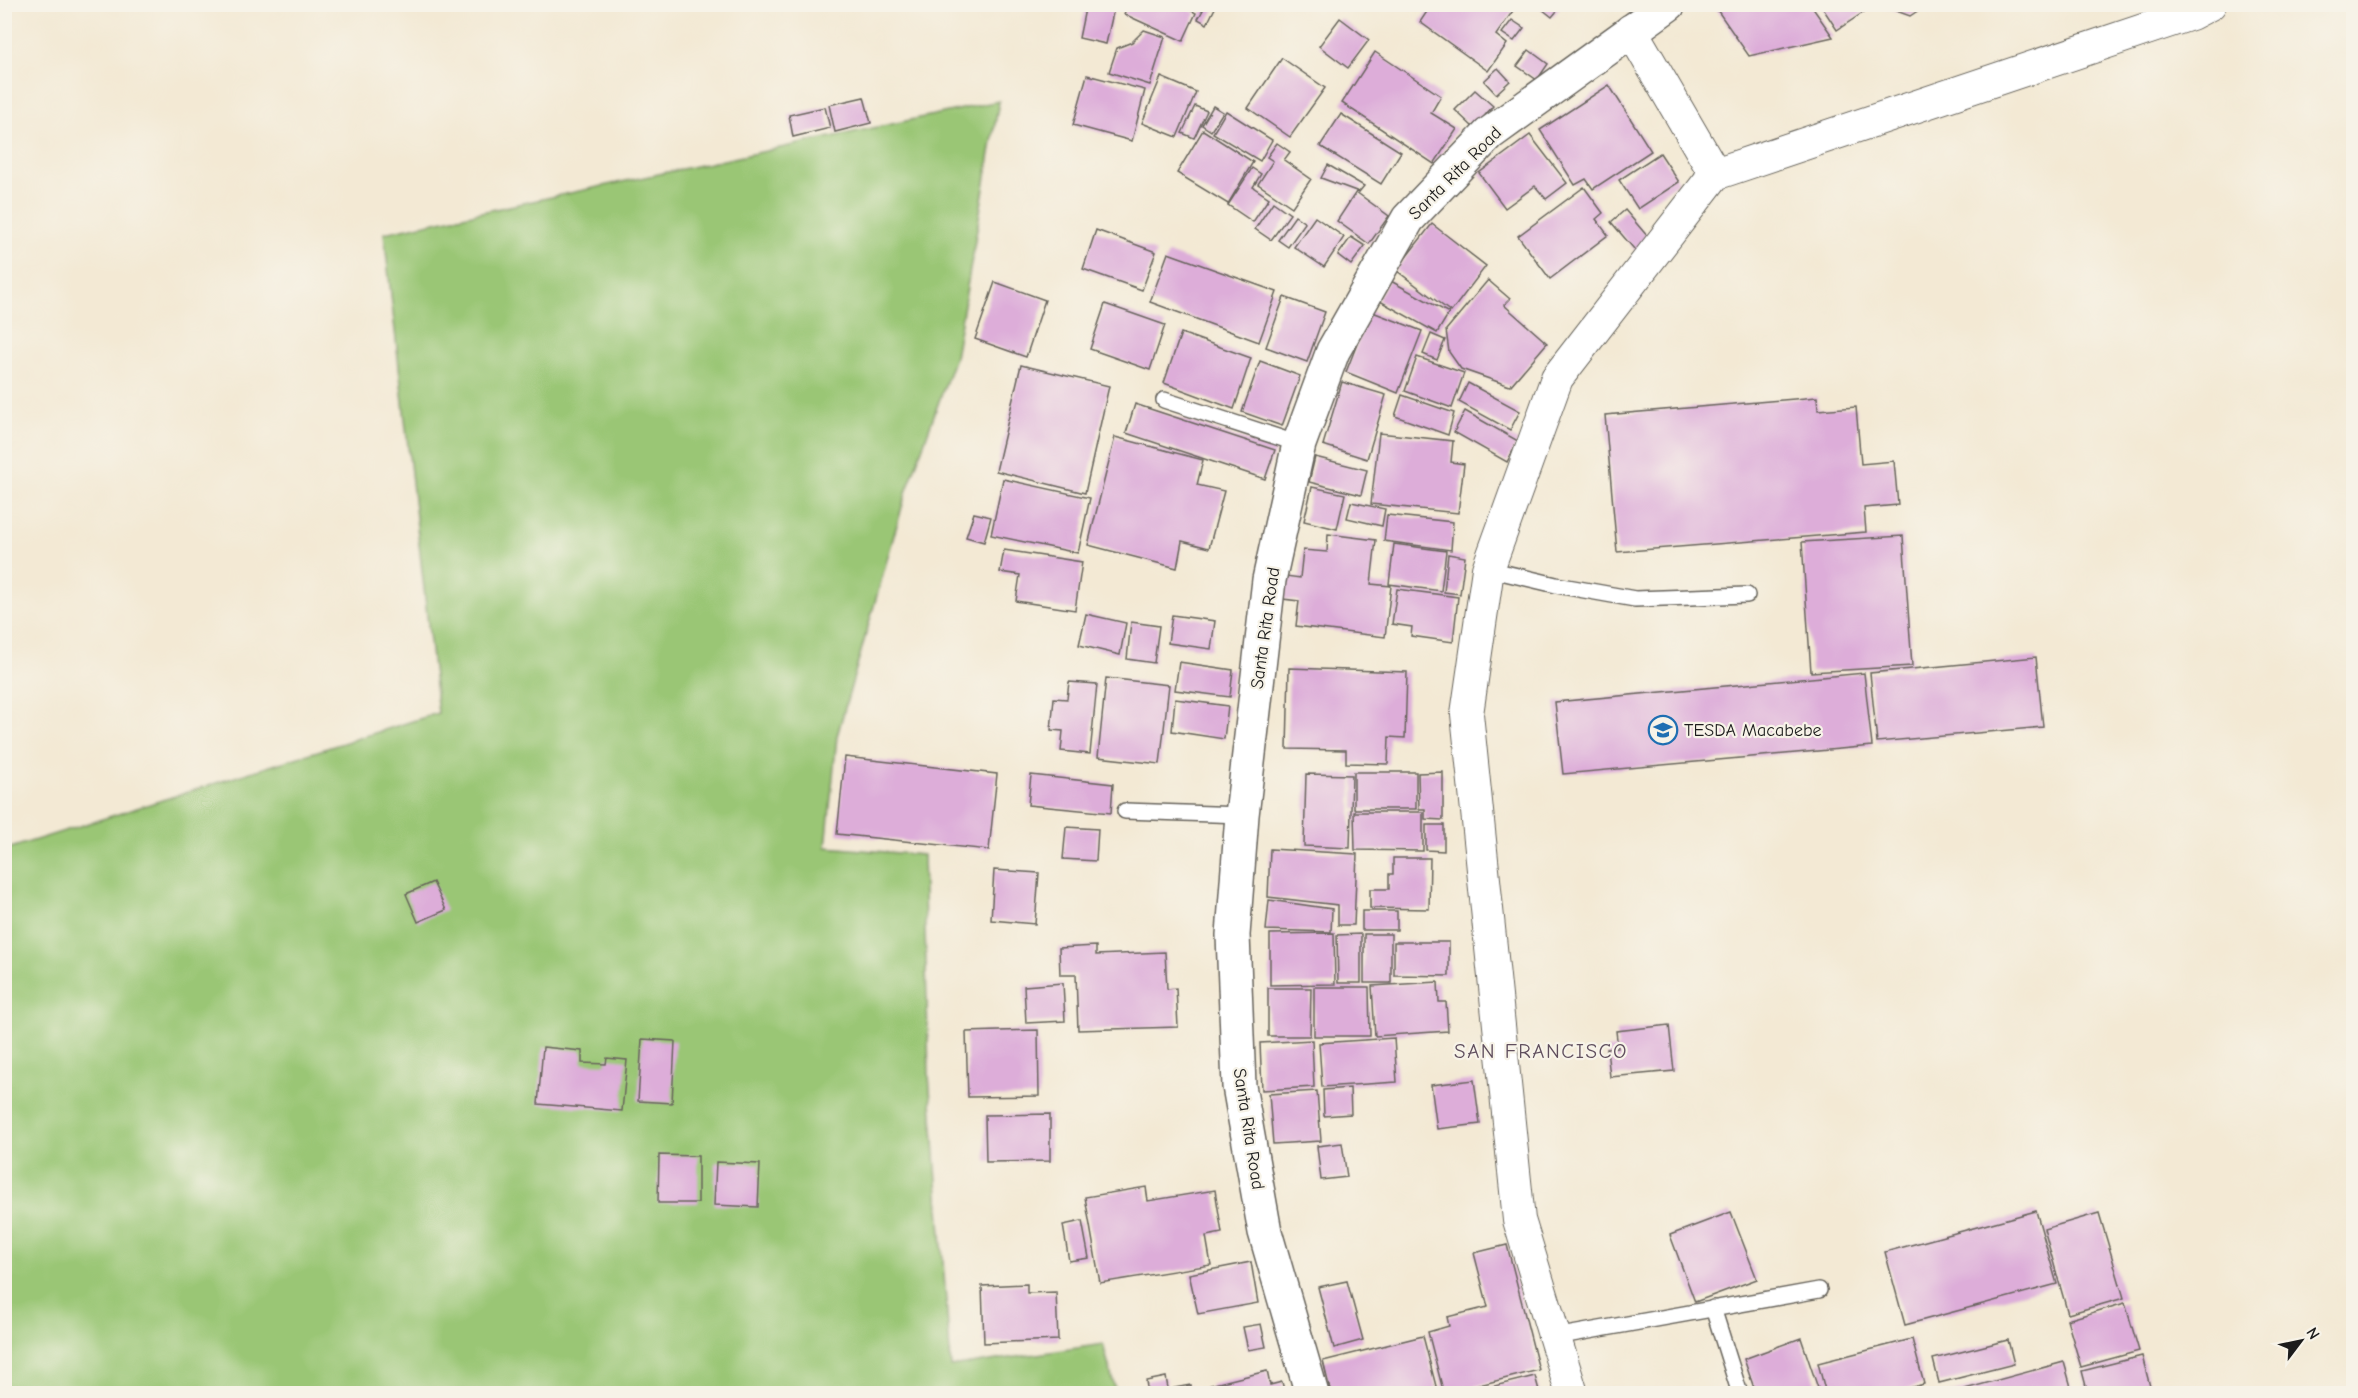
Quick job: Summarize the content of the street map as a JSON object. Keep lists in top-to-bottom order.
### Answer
{
  "streets": {
    "street": ["Santa Rita Road"]
  },
  "districts": ["SAN FRANCISCO"],
  "places": {
    "school or university": ["TESDA Macabebe"]
  },
  "north": "top right"
}
